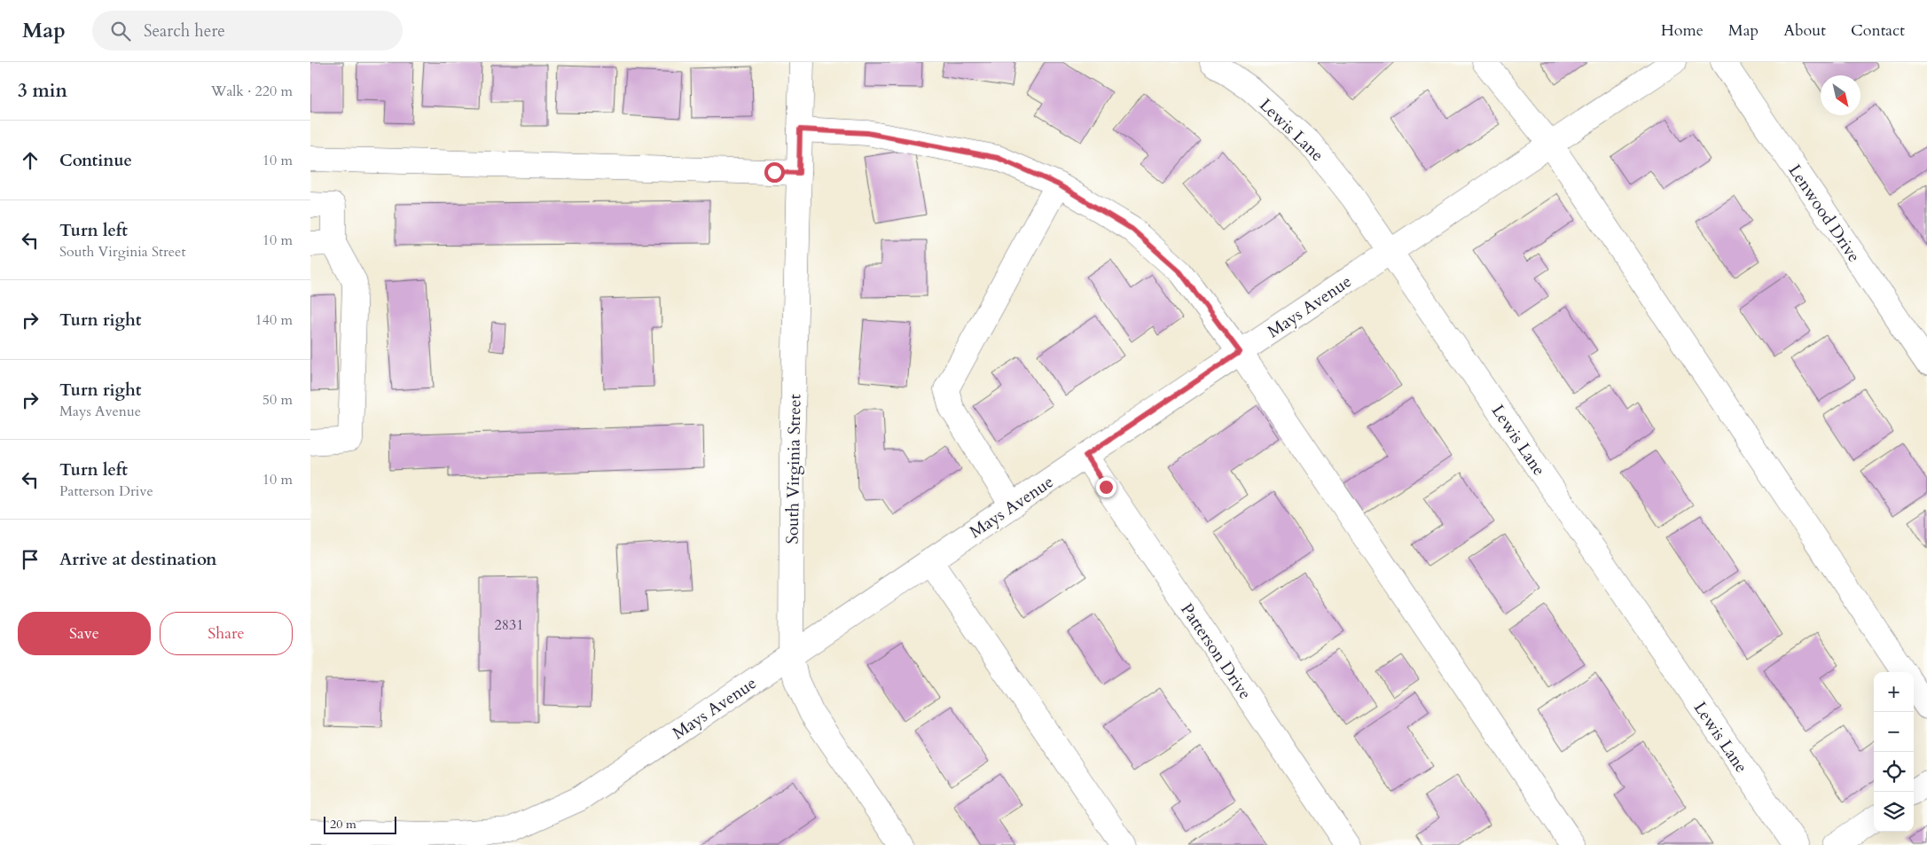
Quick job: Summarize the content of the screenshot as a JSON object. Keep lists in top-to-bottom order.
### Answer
{
  "streets": {
    "street": [
      "Lewis Lane",
      "Lenwood Drive",
      "Mays Avenue",
      "South Virginia Street",
      "Patterson Drive"
    ]
  },
  "crossings": [
    ["Lewis Lane", "Mays Avenue"],
    ["Mays Avenue", "South Virginia Street"],
    ["Mays Avenue", "Patterson Drive"]
  ],
  "house_numbers": ["2831"],
  "scale_bar": "20 m",
  "north": "bottom right",
  "page": {
    "header": "Map",
    "search": "Search here",
    "nav": [
      "Home",
      "Map",
      "About",
      "Contact"
    ],
    "heading": ["3 min", "Walk · 220 m"],
    "list": [
      ["Continue", "10 m"],
      ["Turn left", "South Virginia Street", "10 m"],
      ["Turn right", "140 m"],
      ["Turn right", "Mays Avenue", "50 m"],
      ["Turn left", "Patterson Drive", "10 m"],
      "Arrive at destination"
    ],
    "buttons": ["Save", "Share"],
    "map_buttons": ["+", "−"],
    "scale": "20 m"
  }
}
